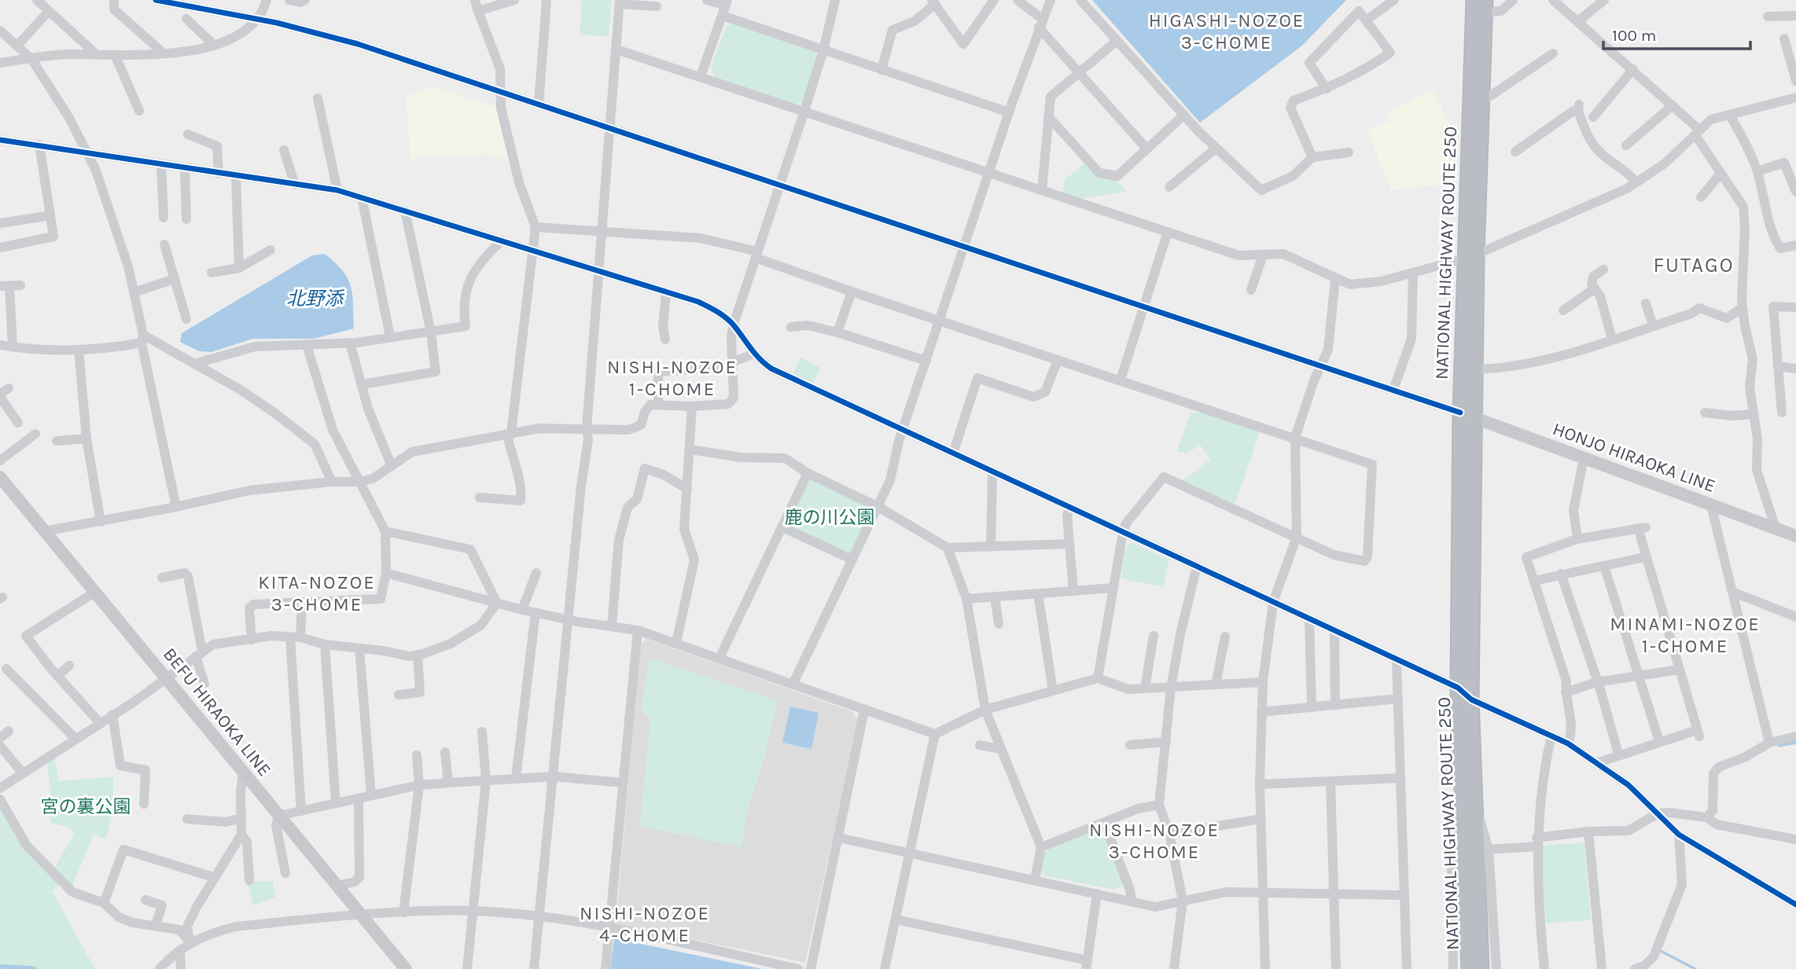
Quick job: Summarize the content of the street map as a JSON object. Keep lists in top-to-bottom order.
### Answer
{
  "streets": {
    "highway": ["NATIONAL HIGHWAY ROUTE 250"],
    "main road": ["HONJO HIRAOKA LINE", "BEFU HIRAOKA LINE"]
  },
  "crossings": [
    ["NATIONAL HIGHWAY ROUTE 250", "HONJO HIRAOKA LINE"]
  ],
  "districts": [
    "HIGASHI-NOZOE 3-CHOME",
    "FUTAGO",
    "NISHI-NOZOE 1-CHOME",
    "KITA-NOZOE 3-CHOME",
    "MINAMI-NOZOE 1-CHOME",
    "NISHI-NOZOE 3-CHOME",
    "NISHI-NOZOE 4-CHOME"
  ],
  "water": ["北野添"],
  "parks": ["鹿の川公園", "宮の裏公園"],
  "scale_bar": "100 m"
}
